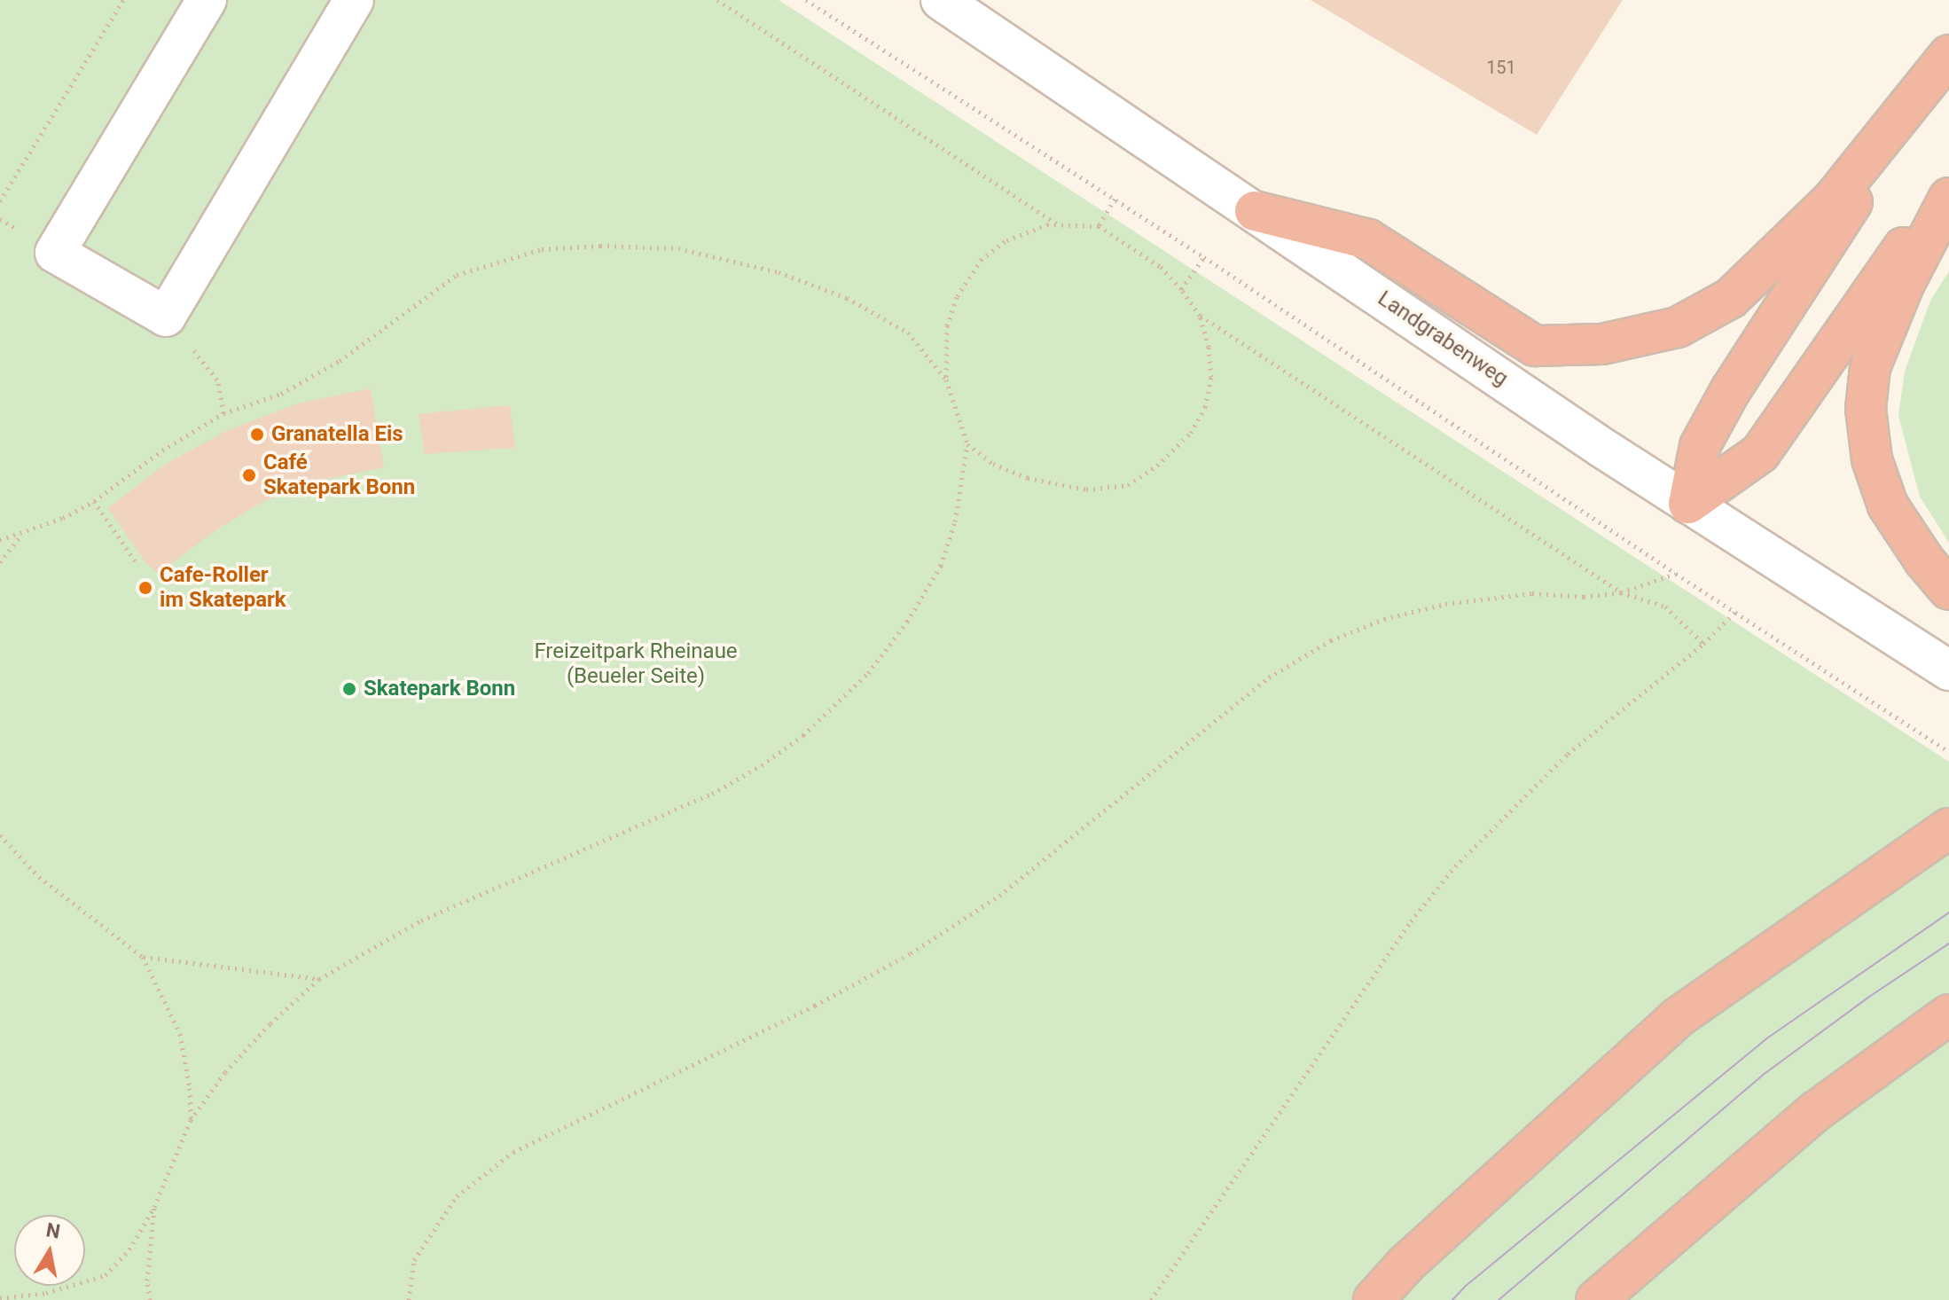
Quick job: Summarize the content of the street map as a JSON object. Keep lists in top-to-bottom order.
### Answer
{
  "streets": {
    "street": ["Landgrabenweg"]
  },
  "parks": ["Freizeitpark Rheinaue (Beueler Seite)"],
  "places": [
    "Granatella Eis",
    "Café Skatepark Bonn",
    "Cafe-Roller im Skatepark",
    "Skatepark Bonn"
  ],
  "house_numbers": ["151"],
  "north": "top"
}
